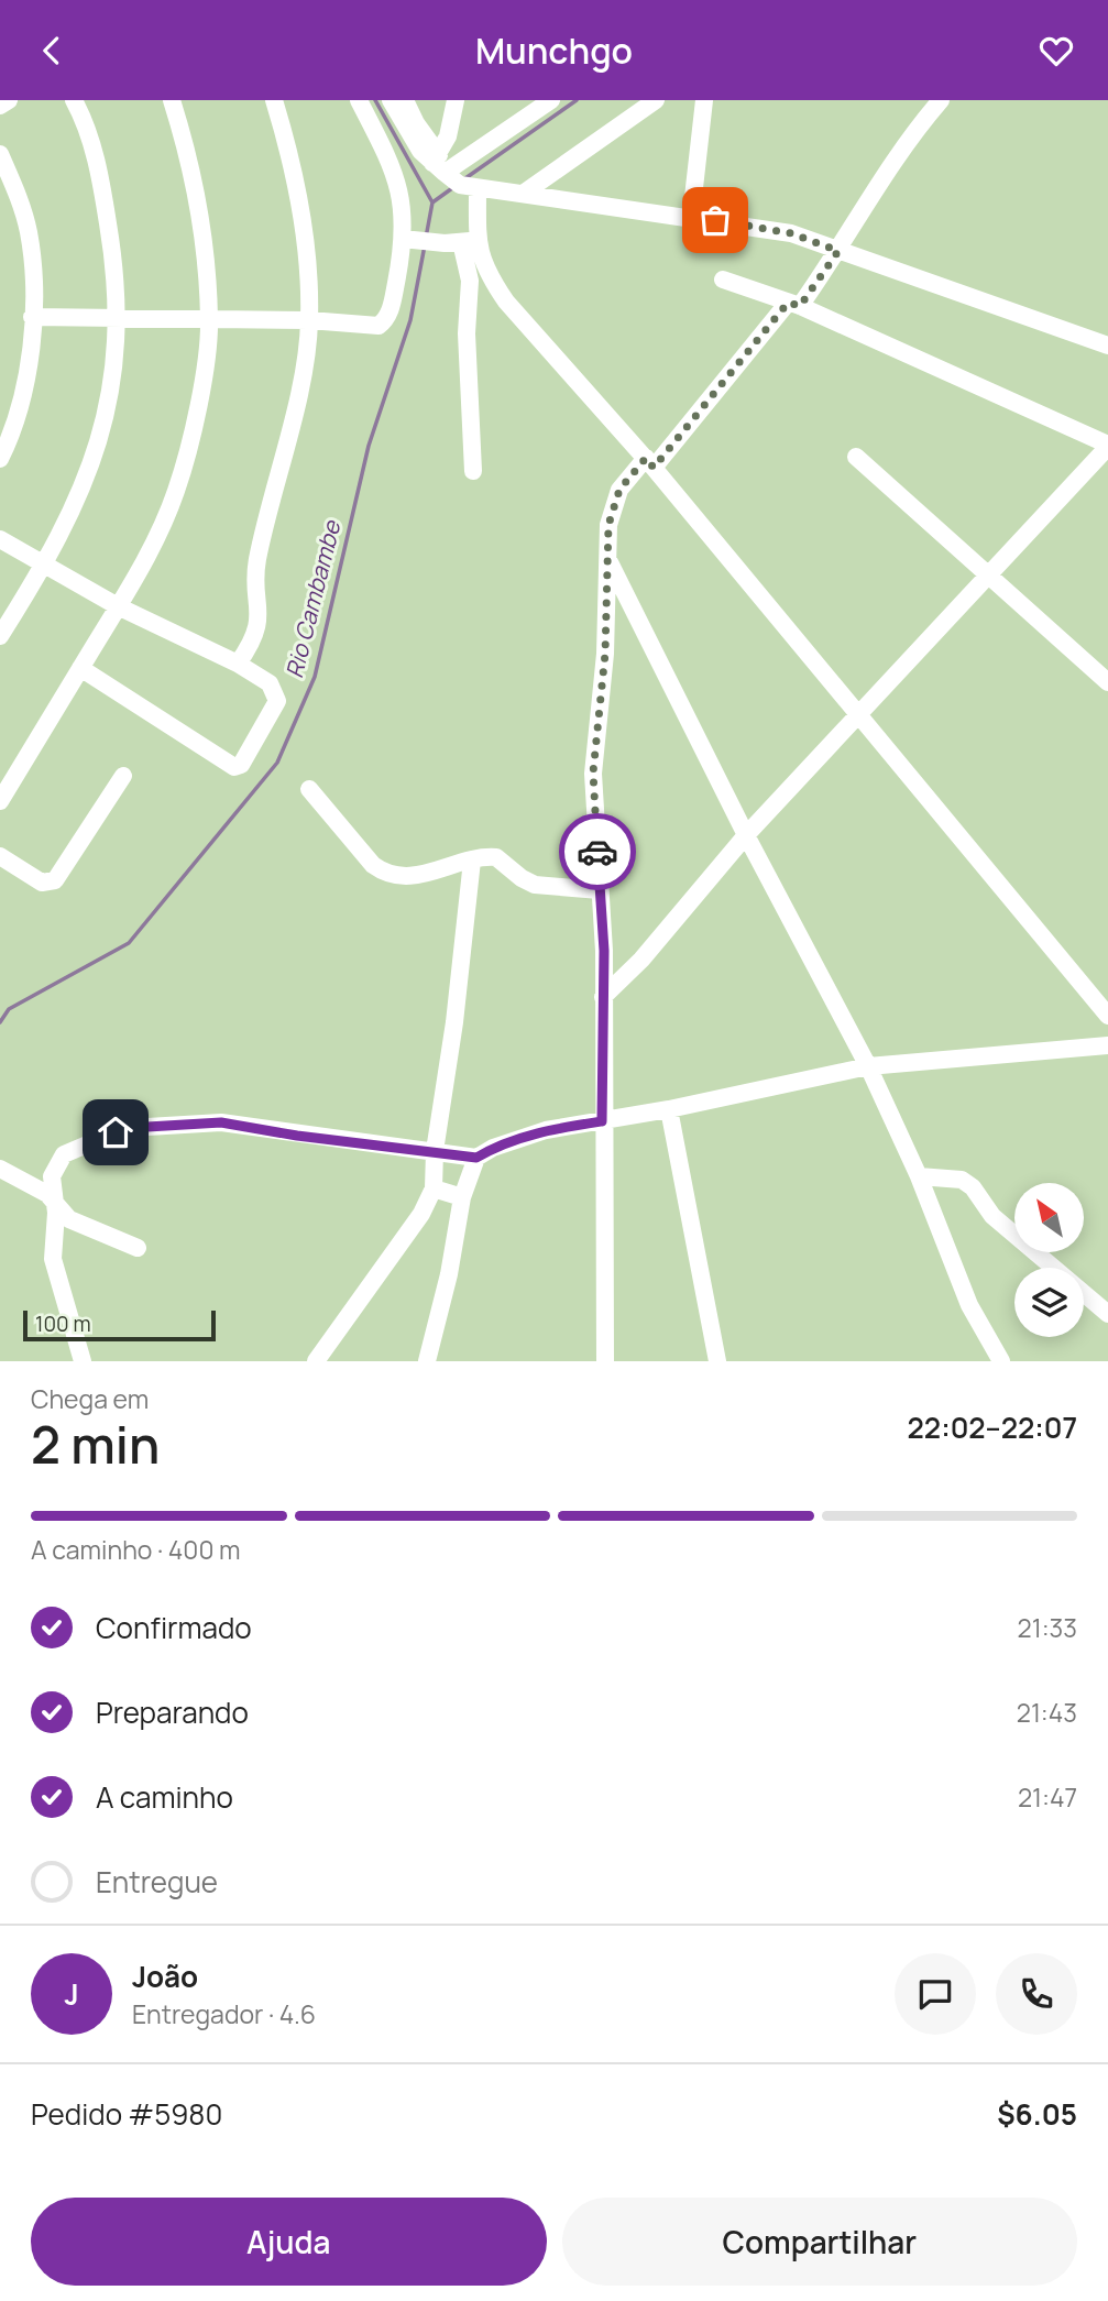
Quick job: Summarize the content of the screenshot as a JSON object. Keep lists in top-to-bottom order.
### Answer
{
  "water": ["Rio Cambambe"],
  "scale_bar": "100 m",
  "north": "top left",
  "page": {
    "header": "Munchgo",
    "scale": "100 m",
    "heading": ["2 min", "Chega em", "22:02–22:07"],
    "panel": [
      "João",
      "Entregador · 4.6",
      "Pedido #5980",
      "$6.05"
    ],
    "bar": "A caminho · 400 m",
    "list": [
      ["Confirmado", "21:33"],
      ["Preparando", "21:43"],
      ["A caminho", "21:47"],
      "Entregue"
    ],
    "round": "J",
    "buttons": ["Ajuda", "Compartilhar"]
  }
}
